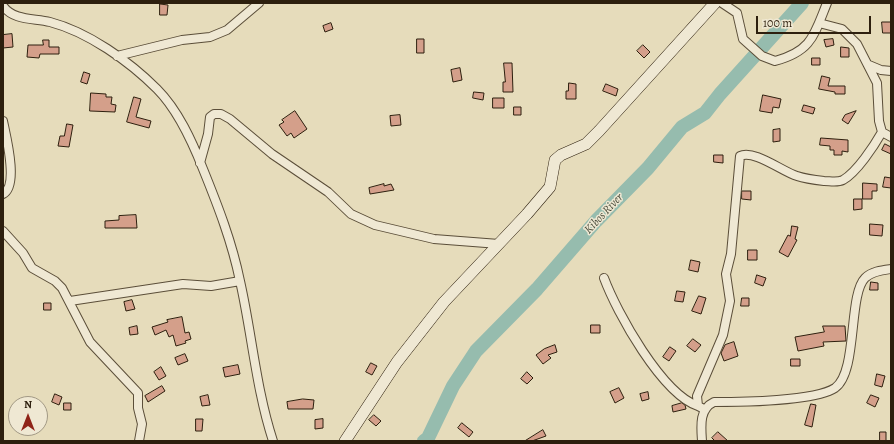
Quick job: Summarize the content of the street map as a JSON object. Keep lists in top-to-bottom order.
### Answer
{
  "water": ["Kibos River"],
  "scale_bar": "100 m",
  "north": "top"
}
